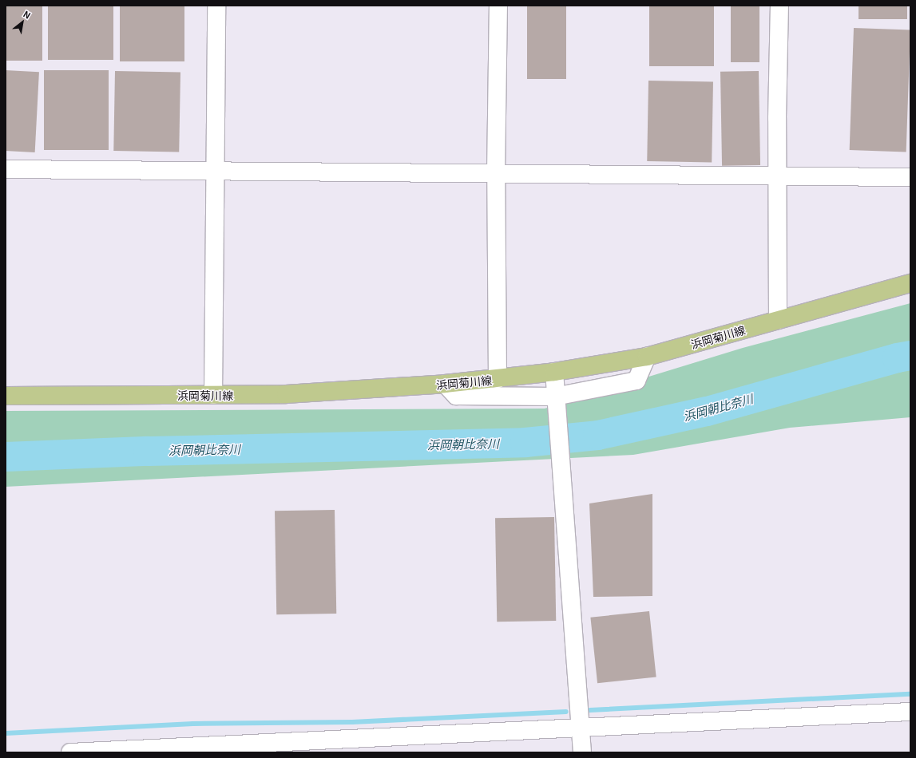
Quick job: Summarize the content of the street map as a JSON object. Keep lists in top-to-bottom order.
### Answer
{
  "streets": {
    "main road": ["浜岡菊川線"]
  },
  "water": ["浜岡朝比奈川"],
  "north": "top right"
}
